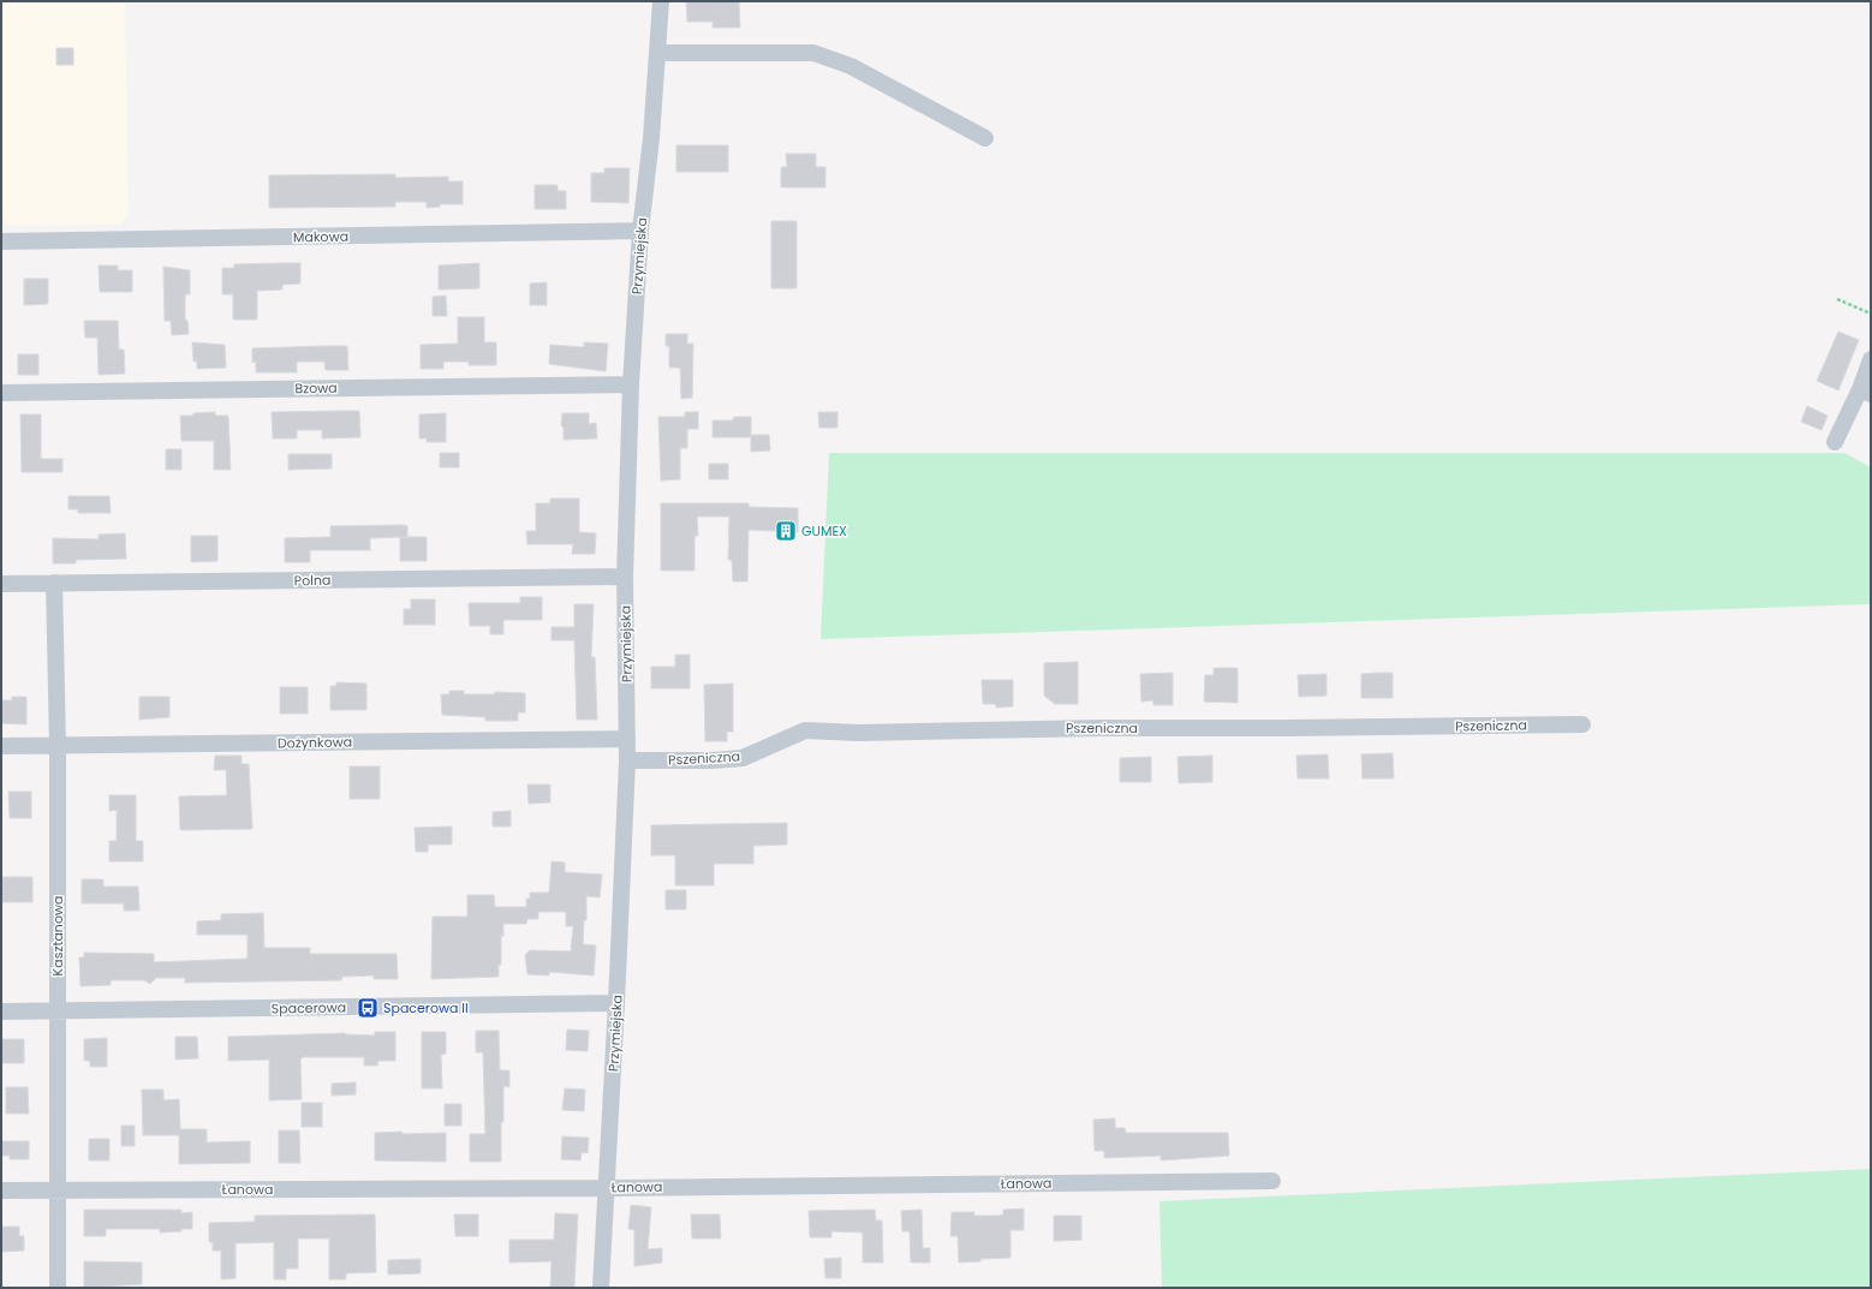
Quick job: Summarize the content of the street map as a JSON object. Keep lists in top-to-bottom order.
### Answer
{
  "streets": {
    "street": [
      "Makowa",
      "Przymiejska",
      "Bzowa",
      "Polna",
      "Pszeniczna",
      "Dożynkowa",
      "Kasztanowa",
      "Spacerowa",
      "Łanowa"
    ]
  },
  "crossings": [
    ["Makowa", "Przymiejska"],
    ["Przymiejska", "Bzowa"],
    ["Przymiejska", "Polna"],
    ["Przymiejska", "Pszeniczna"],
    ["Przymiejska", "Dożynkowa"],
    ["Przymiejska", "Spacerowa"],
    ["Przymiejska", "Łanowa"],
    ["Polna", "Kasztanowa"],
    ["Dożynkowa", "Kasztanowa"],
    ["Kasztanowa", "Spacerowa"],
    ["Kasztanowa", "Łanowa"]
  ],
  "places": {
    "building": ["GUMEX"],
    "bus stop": ["Spacerowa II"]
  }
}
